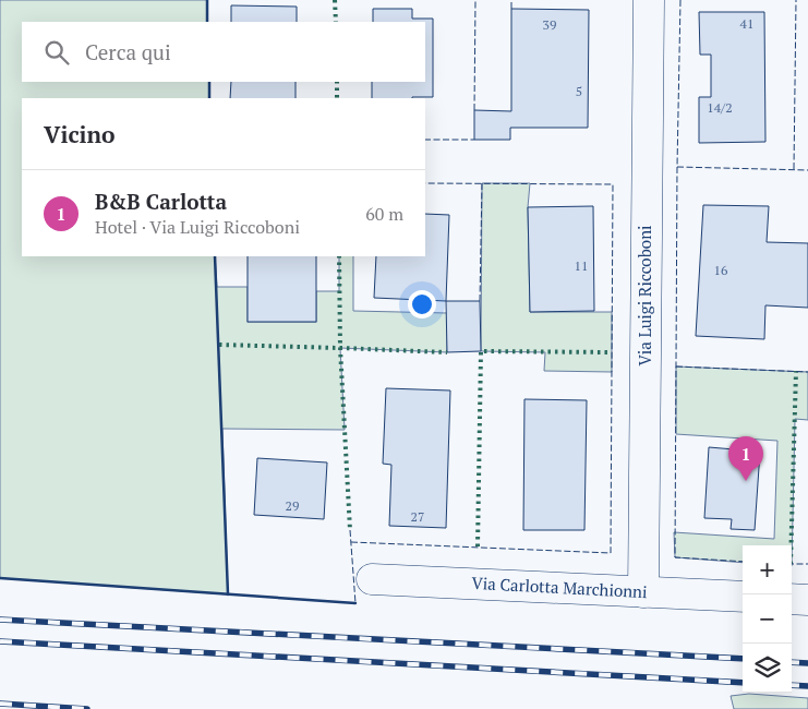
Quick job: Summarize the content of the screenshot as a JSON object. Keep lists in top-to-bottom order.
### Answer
{
  "streets": {
    "street": ["Via Luigi Riccoboni", "Via Carlotta Marchionni"]
  },
  "crossings": [
    ["Via Luigi Riccoboni", "Via Carlotta Marchionni"]
  ],
  "house_numbers": [
    "41",
    "39",
    "5",
    "14/2",
    "11",
    "16",
    "29",
    "27"
  ],
  "page": {
    "search": "Cerca qui",
    "heading": "Vicino",
    "list": [
      {
        "mark": "1",
        "name": "B&B Carlotta",
        "note": "Hotel · Via Luigi Riccoboni",
        "value": "60 m"
      }
    ],
    "pins": "1",
    "map_buttons": ["+", "−"]
  }
}
